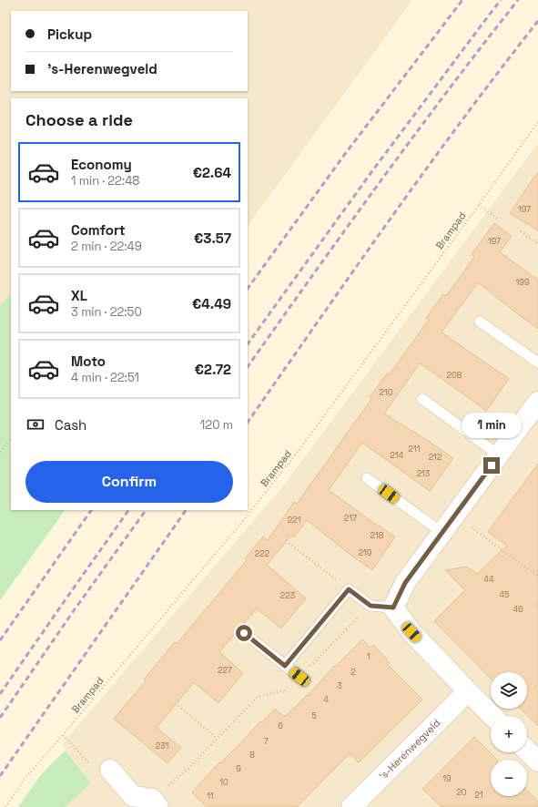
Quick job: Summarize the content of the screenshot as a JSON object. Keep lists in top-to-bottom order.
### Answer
{
  "streets": {
    "street": ["'s-Herenwegveld"],
    "path": ["Brampad"]
  },
  "house_numbers": [
    "197",
    "197",
    "199",
    "208",
    "210",
    "211",
    "214",
    "212",
    "213",
    "217",
    "221",
    "218",
    "219",
    "222",
    "44",
    "45",
    "223",
    "46",
    "1",
    "227",
    "2",
    "3",
    "4",
    "5",
    "6",
    "7",
    "231",
    "8",
    "9",
    "19",
    "10",
    "20",
    "21",
    "11"
  ],
  "page": {
    "banner": ["Pickup", "'s-Herenwegveld"],
    "heading": "Choose a ride",
    "list": [
      {
        "name": "Economy",
        "note": "1 min · 22:48",
        "value": "€2.64"
      },
      {
        "name": "Comfort",
        "note": "2 min · 22:49",
        "value": "€3.57"
      },
      {
        "name": "XL",
        "note": "3 min · 22:50",
        "value": "€4.49"
      },
      {
        "name": "Moto",
        "note": "4 min · 22:51",
        "value": "€2.72"
      }
    ],
    "pay": ["Cash", "120 m"],
    "bubble": "1 min",
    "buttons": "Confirm",
    "map_buttons": ["+", "−"]
  }
}
